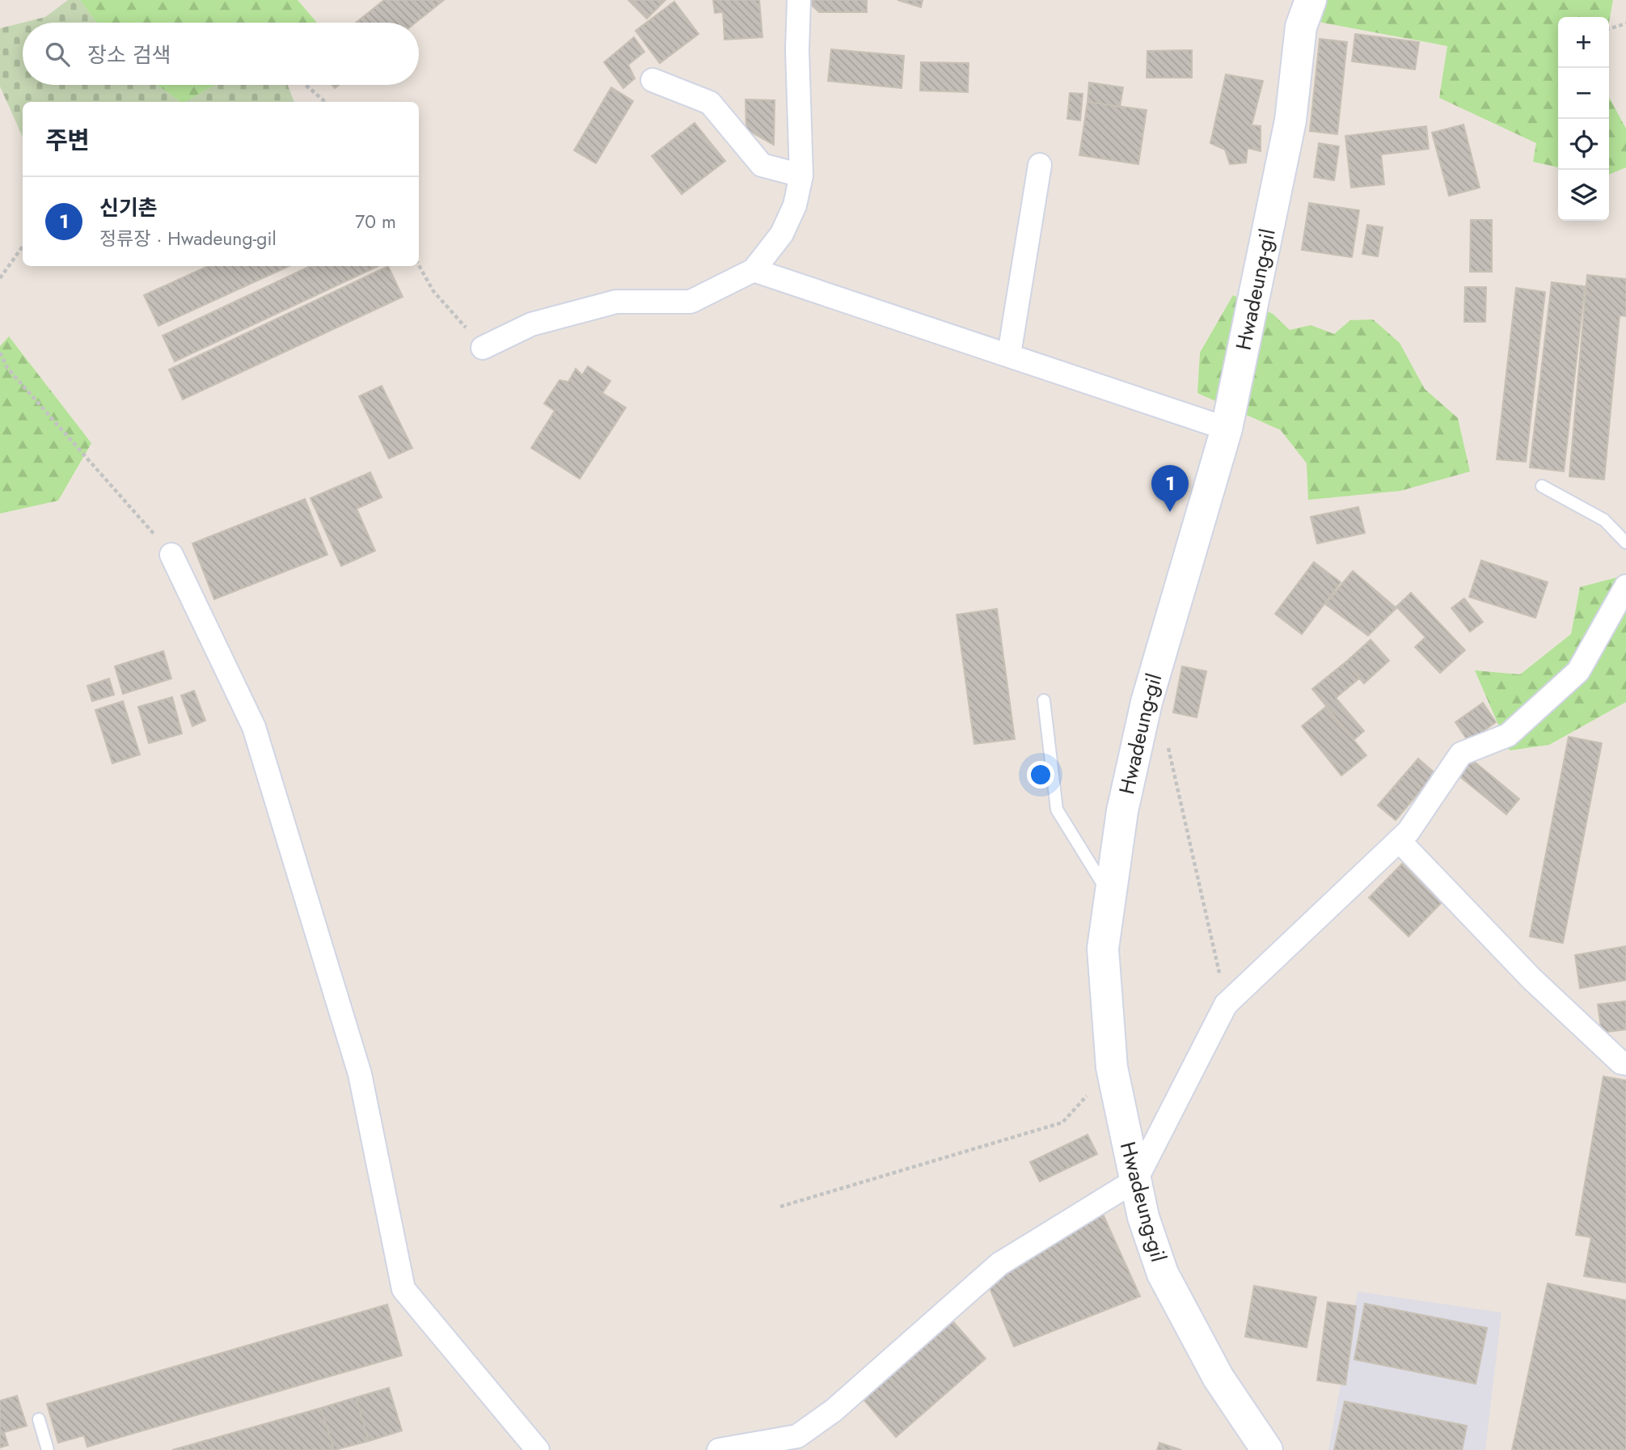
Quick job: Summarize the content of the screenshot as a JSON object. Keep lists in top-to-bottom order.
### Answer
{
  "streets": {
    "street": ["Hwadeung-gil"]
  },
  "page": {
    "map_buttons": ["+", "−"],
    "search": "장소 검색",
    "heading": "주변",
    "list": [
      {
        "mark": "1",
        "name": "신기촌",
        "note": "정류장 · Hwadeung-gil",
        "value": "70 m"
      }
    ],
    "pins": "1"
  }
}
